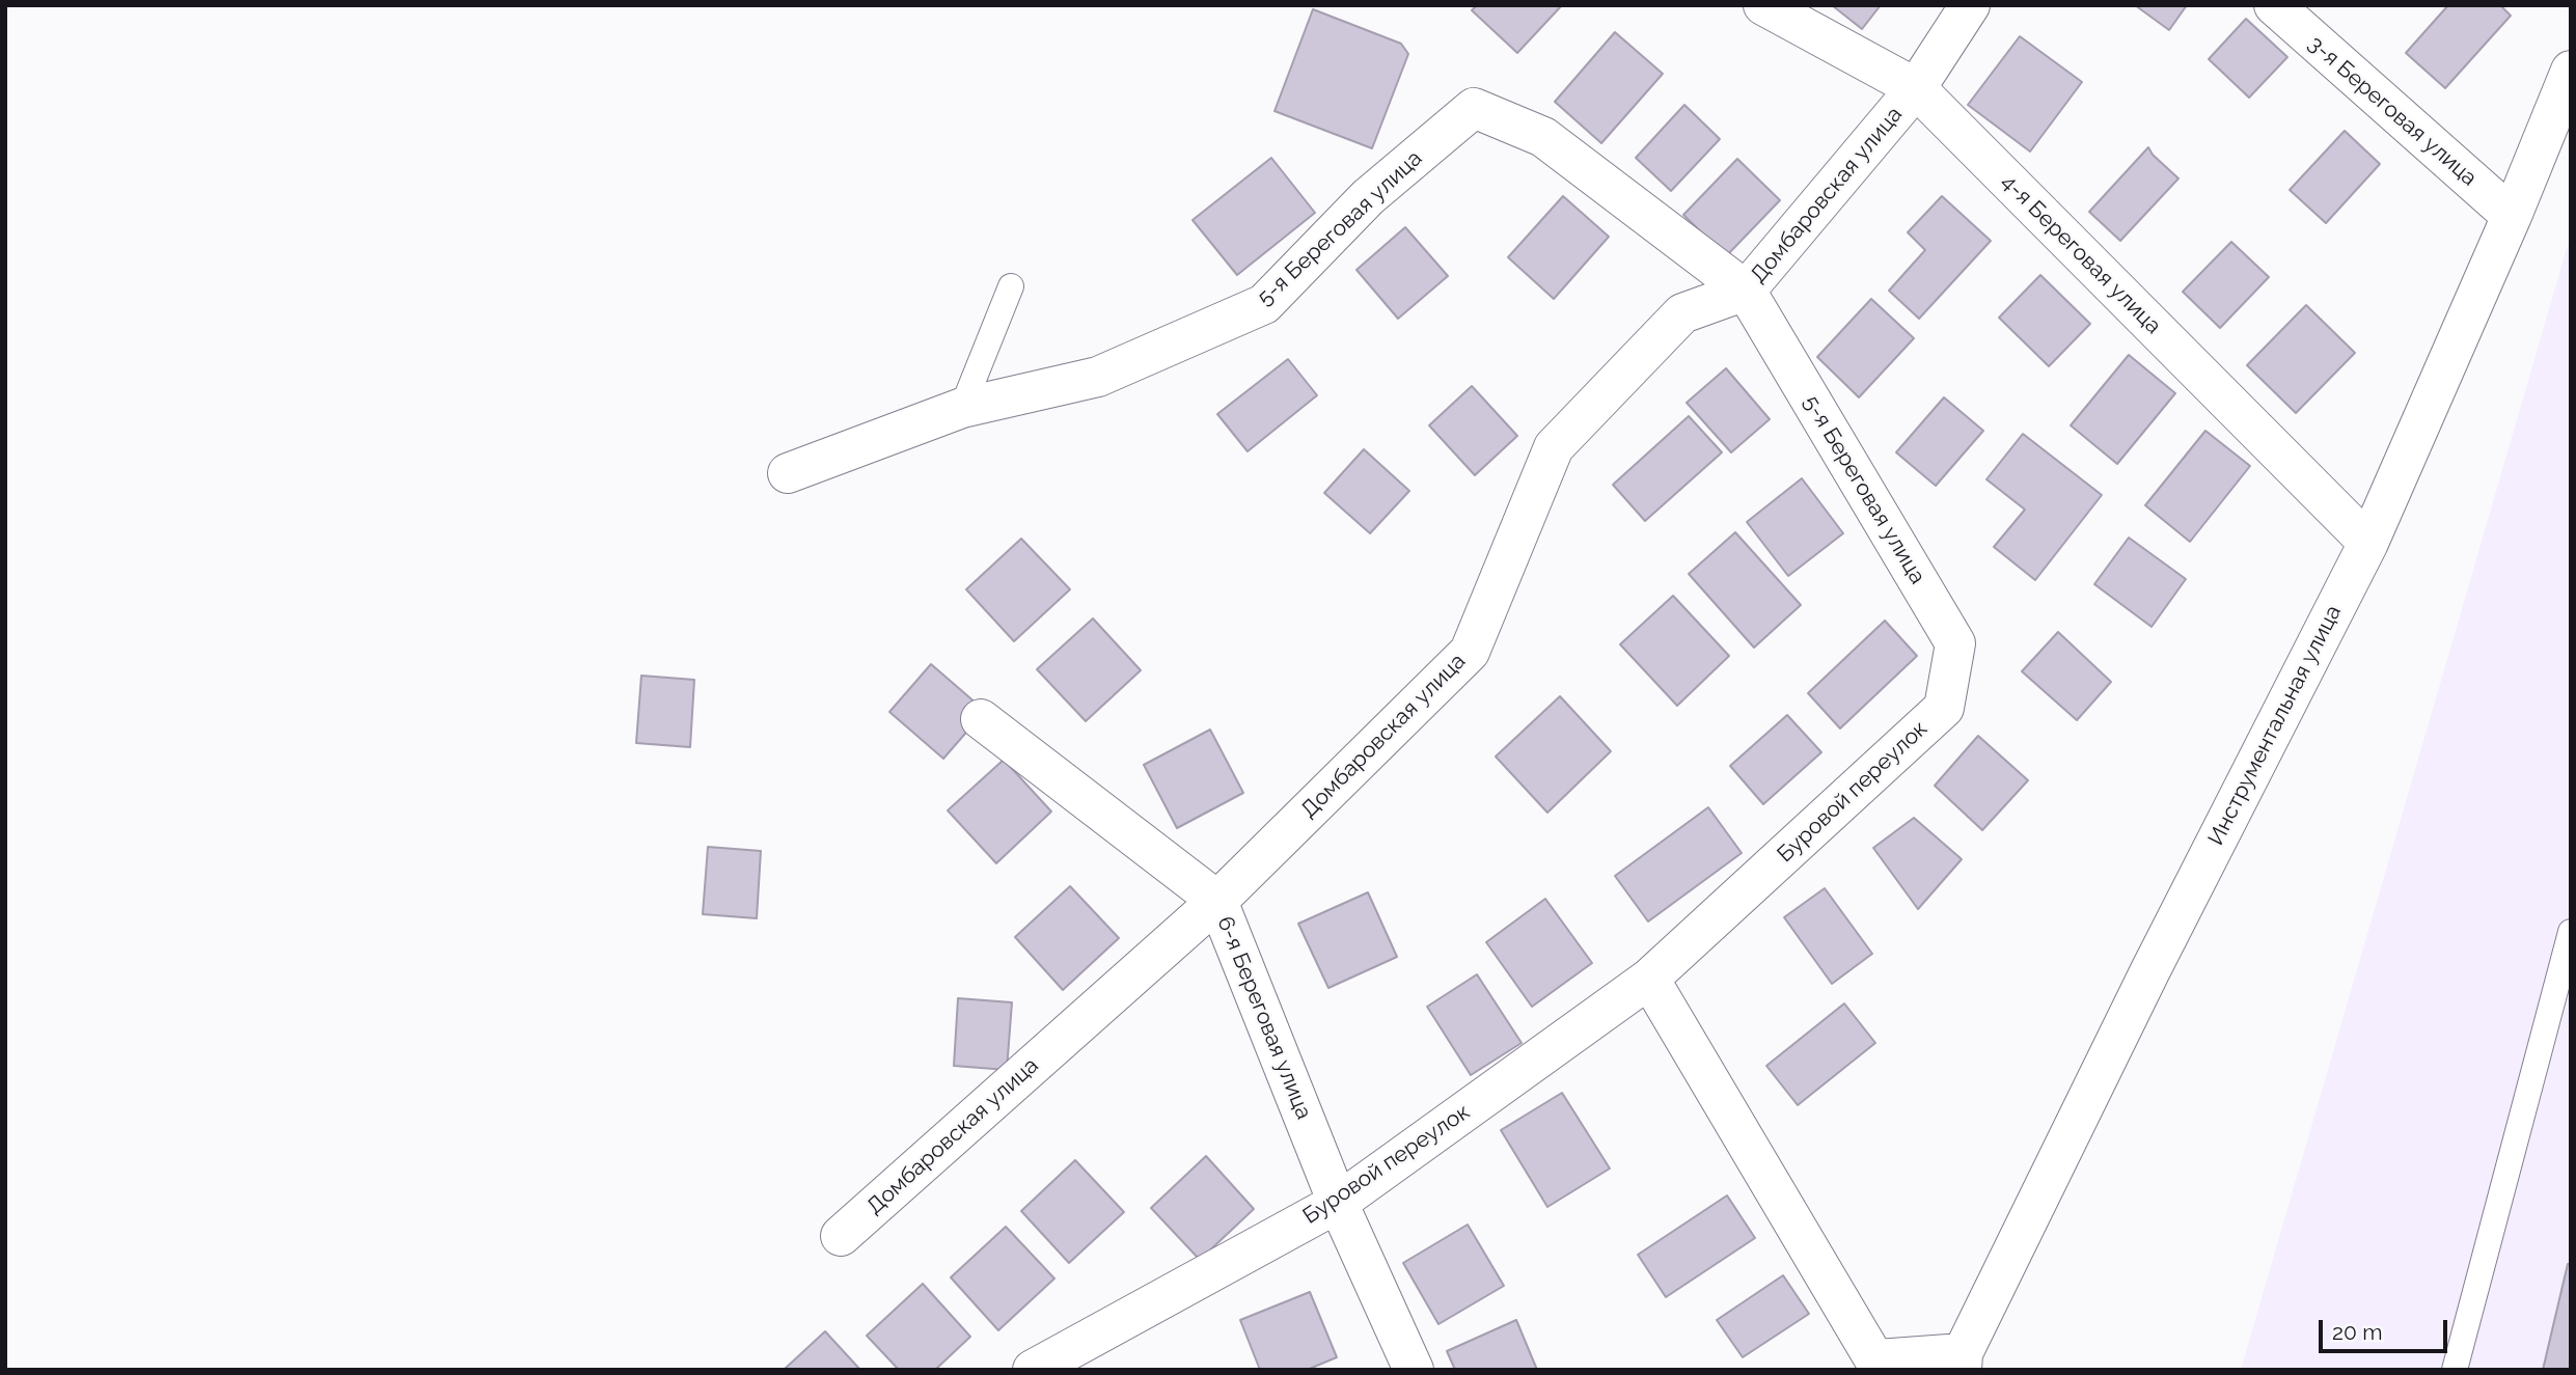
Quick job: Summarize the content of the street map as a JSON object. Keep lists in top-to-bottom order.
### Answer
{
  "streets": {
    "street": [
      "3-я Береговая улица",
      "Домбаровская улица",
      "5-я Береговая улица",
      "4-я Береговая улица",
      "Инструментальная улица",
      "Буровой переулок",
      "6-я Береговая улица"
    ]
  },
  "crossings": [
    ["3-я Береговая улица", "Инструментальная улица"],
    ["Домбаровская улица", "5-я Береговая улица"],
    ["Домбаровская улица", "4-я Береговая улица"],
    ["Домбаровская улица", "6-я Береговая улица"],
    ["5-я Береговая улица", "Буровой переулок"],
    ["4-я Береговая улица", "Инструментальная улица"],
    ["Буровой переулок", "6-я Береговая улица"]
  ],
  "scale_bar": "20 m"
}
